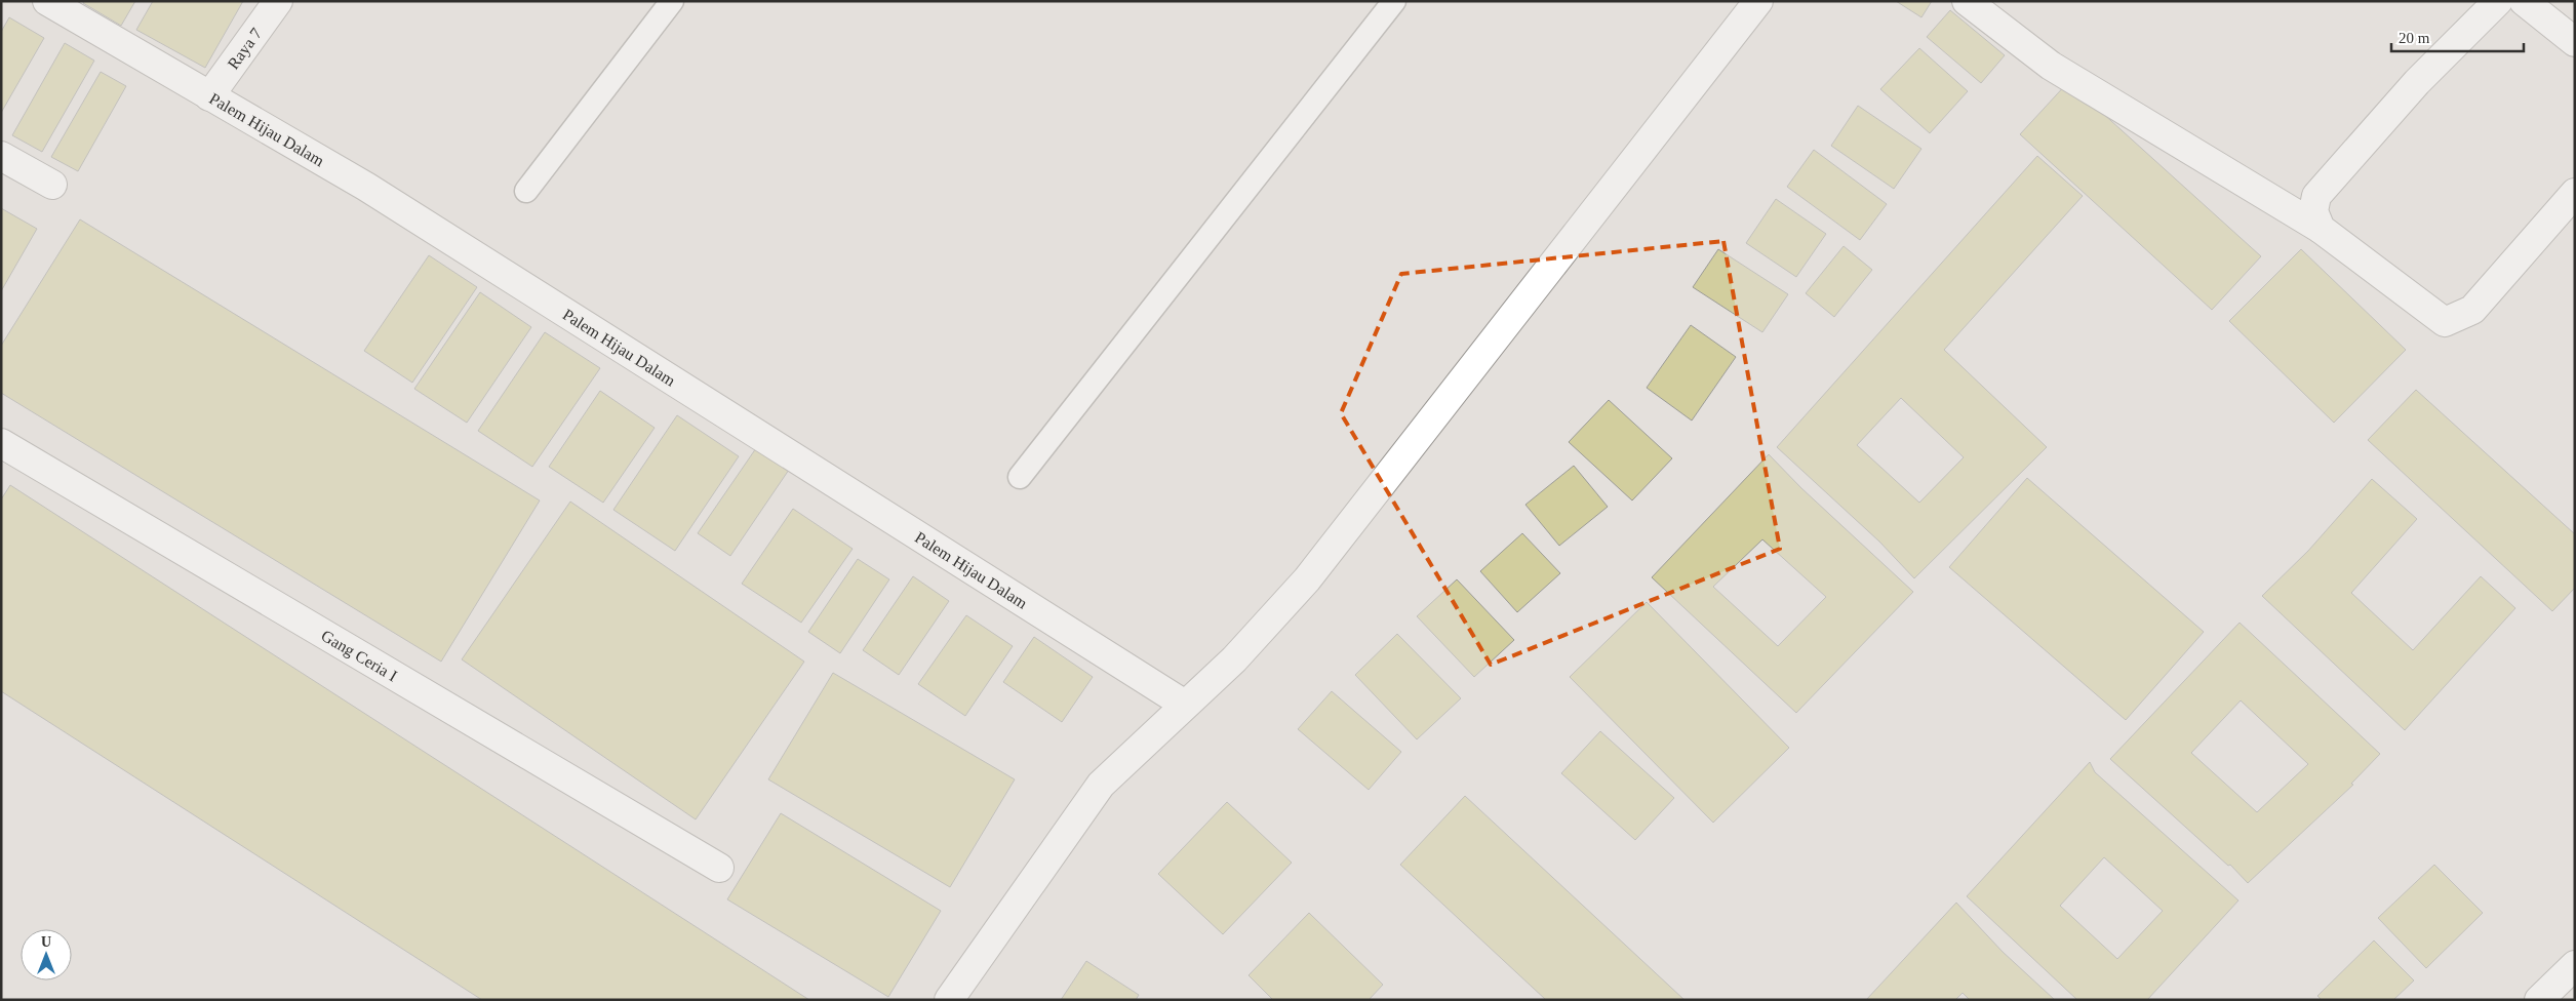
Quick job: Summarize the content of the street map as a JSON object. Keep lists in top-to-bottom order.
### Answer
{
  "streets": {
    "street": ["Raya 7", "Palem Hijau Dalam", "Gang Ceria I"]
  },
  "crossings": [
    ["Raya 7", "Palem Hijau Dalam"]
  ],
  "scale_bar": "20 m",
  "north": "top"
}
